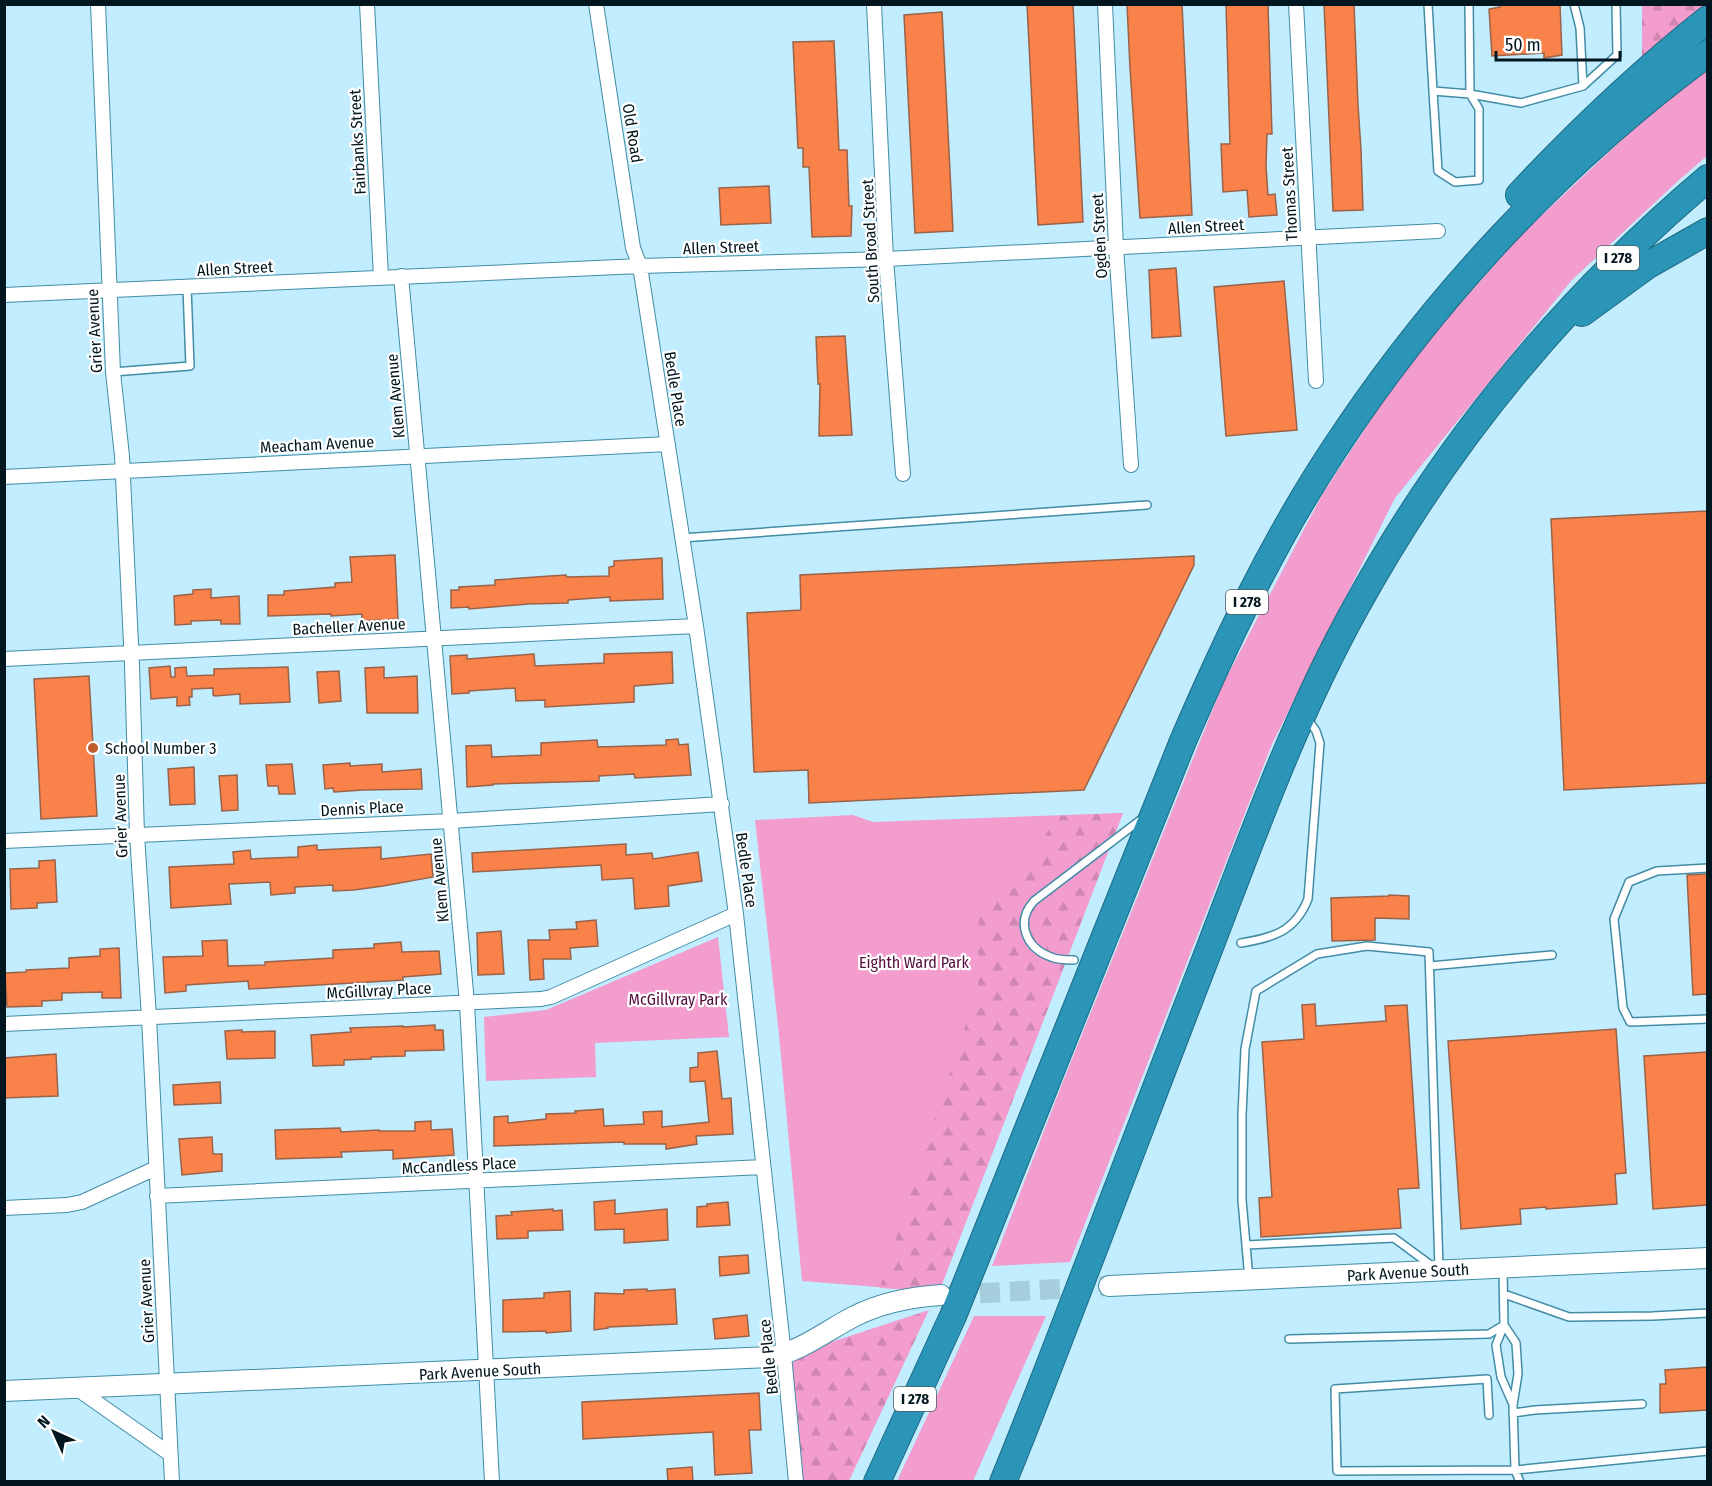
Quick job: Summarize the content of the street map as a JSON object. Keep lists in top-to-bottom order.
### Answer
{
  "streets": {
    "highway": ["I 278"],
    "street": [
      "Old Road",
      "Fairbanks Street",
      "Thomas Street",
      "Allen Street",
      "Ogden Street",
      "South Broad Street",
      "Grier Avenue",
      "Bedle Place",
      "Klem Avenue",
      "Meacham Avenue",
      "Bacheller Avenue",
      "Dennis Place",
      "McGillvray Place",
      "McCandless Place",
      "Park Avenue South"
    ]
  },
  "crossings": [
    ["Old Road", "Allen Street"],
    ["Old Road", "Bedle Place"],
    ["Fairbanks Street", "Allen Street"],
    ["Thomas Street", "Allen Street"],
    ["Allen Street", "Ogden Street"],
    ["Allen Street", "South Broad Street"],
    ["Allen Street", "Grier Avenue"],
    ["Allen Street", "Bedle Place"],
    ["Allen Street", "Klem Avenue"],
    ["Grier Avenue", "Meacham Avenue"],
    ["Grier Avenue", "Bacheller Avenue"],
    ["Grier Avenue", "Dennis Place"],
    ["Grier Avenue", "McGillvray Place"],
    ["Grier Avenue", "McCandless Place"],
    ["Grier Avenue", "Park Avenue South"],
    ["Bedle Place", "Meacham Avenue"],
    ["Bedle Place", "Bacheller Avenue"],
    ["Bedle Place", "Dennis Place"],
    ["Bedle Place", "McGillvray Place"],
    ["Bedle Place", "McCandless Place"],
    ["Bedle Place", "Park Avenue South"],
    ["Klem Avenue", "Meacham Avenue"],
    ["Klem Avenue", "Bacheller Avenue"],
    ["Klem Avenue", "Dennis Place"],
    ["Klem Avenue", "McGillvray Place"],
    ["Klem Avenue", "McCandless Place"],
    ["Klem Avenue", "Park Avenue South"]
  ],
  "parks": ["Eighth Ward Park", "McGillvray Park"],
  "places": ["School Number 3"],
  "scale_bar": "50 m",
  "north": "top left"
}
